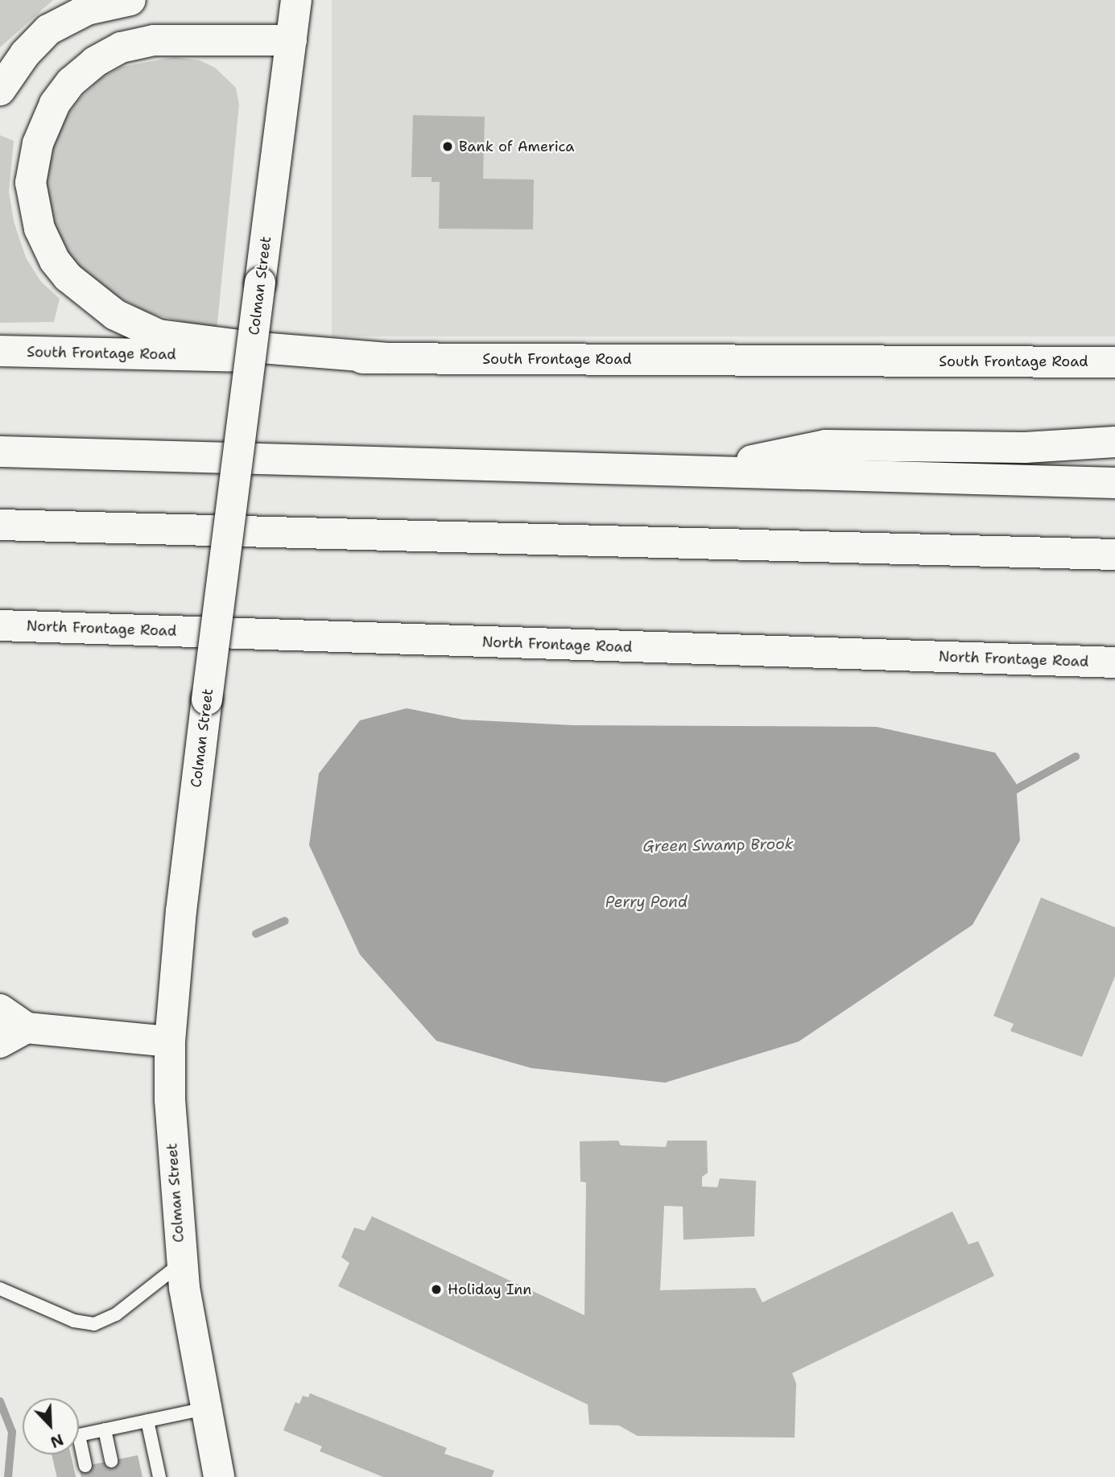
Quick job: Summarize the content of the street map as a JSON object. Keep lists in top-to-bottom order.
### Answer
{
  "streets": {
    "main road": ["Colman Street", "South Frontage Road", "North Frontage Road"]
  },
  "water": ["Green Swamp Brook", "Perry Pond"],
  "places": ["Bank of America", "Holiday Inn"],
  "north": "bottom right"
}
